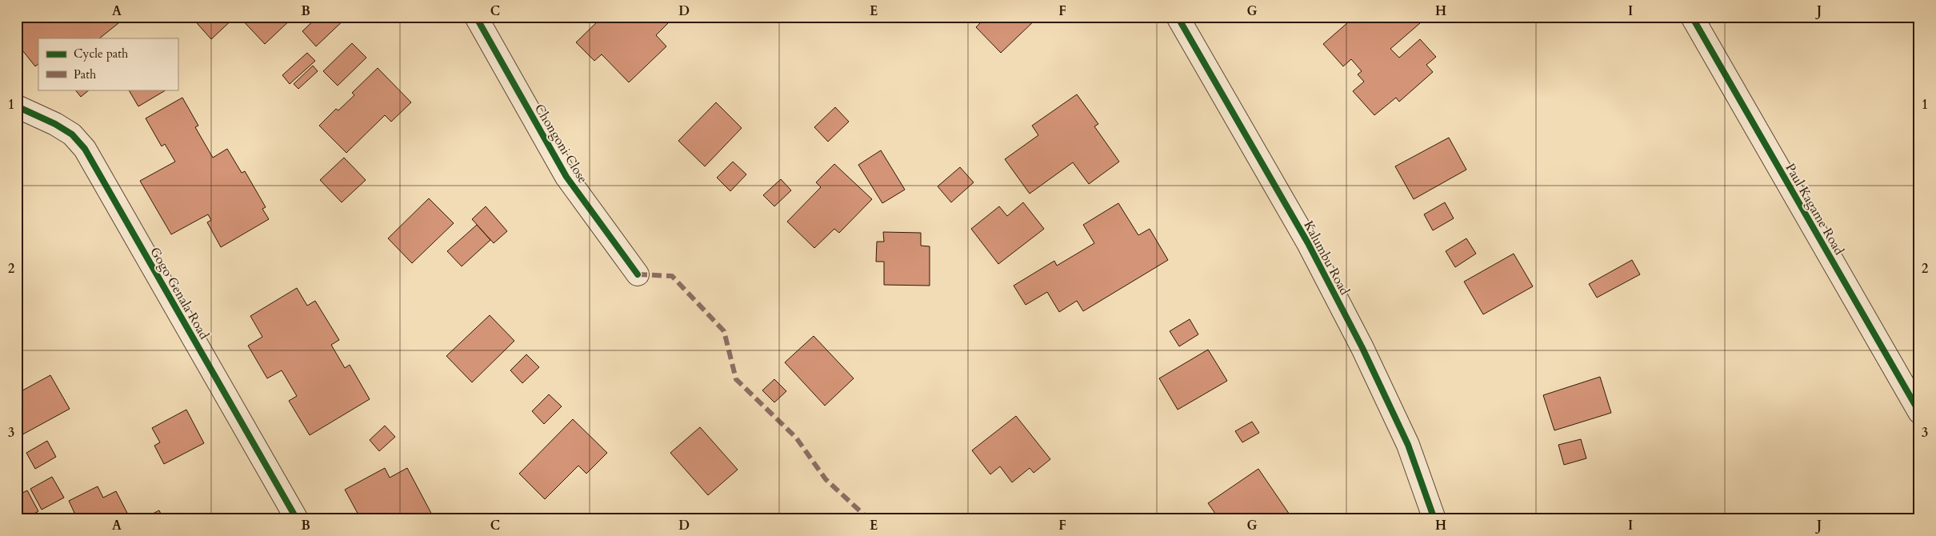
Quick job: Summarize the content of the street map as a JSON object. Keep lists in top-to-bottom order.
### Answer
{
  "streets": {
    "street": [
      "Chongoni Close",
      "Paul Kagame Road",
      "Kalumbu Road",
      "Gogo Genala Road"
    ]
  },
  "legend": ["Cycle path", "Path"],
  "grid": {
    "columns": [
      "A",
      "B",
      "C",
      "D",
      "E",
      "F",
      "G",
      "H",
      "I",
      "J"
    ],
    "rows": ["1", "2", "3"]
  }
}
